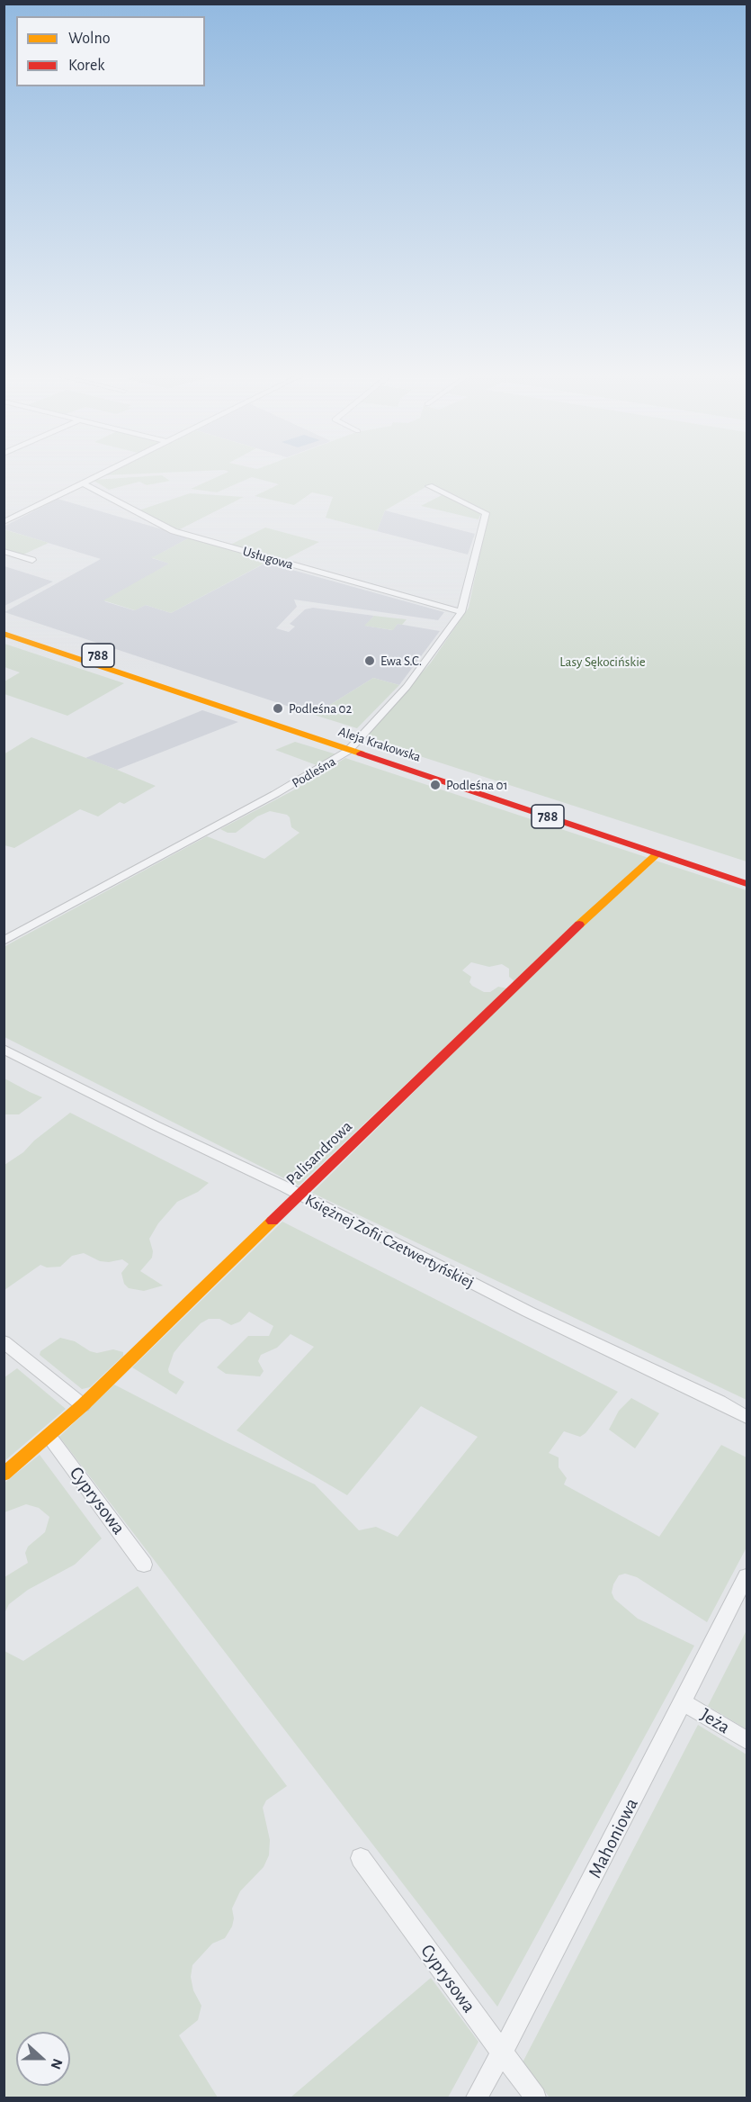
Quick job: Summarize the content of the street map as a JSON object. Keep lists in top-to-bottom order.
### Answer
{
  "streets": {
    "main road": ["788", "Aleja Krakowska", "Palisandrowa"],
    "street": [
      "Usługowa",
      "Podleśna",
      "Księżnej Zofii Czetwertyńskiej",
      "Cyprysowa",
      "Jeża",
      "Mahoniowa"
    ]
  },
  "crossings": [
    ["Usługowa", "Podleśna"],
    ["Aleja Krakowska", "Podleśna"],
    ["Aleja Krakowska", "Palisandrowa"],
    ["Palisandrowa", "Księżnej Zofii Czetwertyńskiej"],
    ["Palisandrowa", "Cyprysowa"],
    ["Cyprysowa", "Mahoniowa"],
    ["Jeża", "Mahoniowa"]
  ],
  "parks": ["Lasy Sękocińskie"],
  "places": ["Ewa S.C.", "Podleśna 02", "Podleśna 01"],
  "legend": ["Wolno", "Korek"],
  "north": "right"
}
